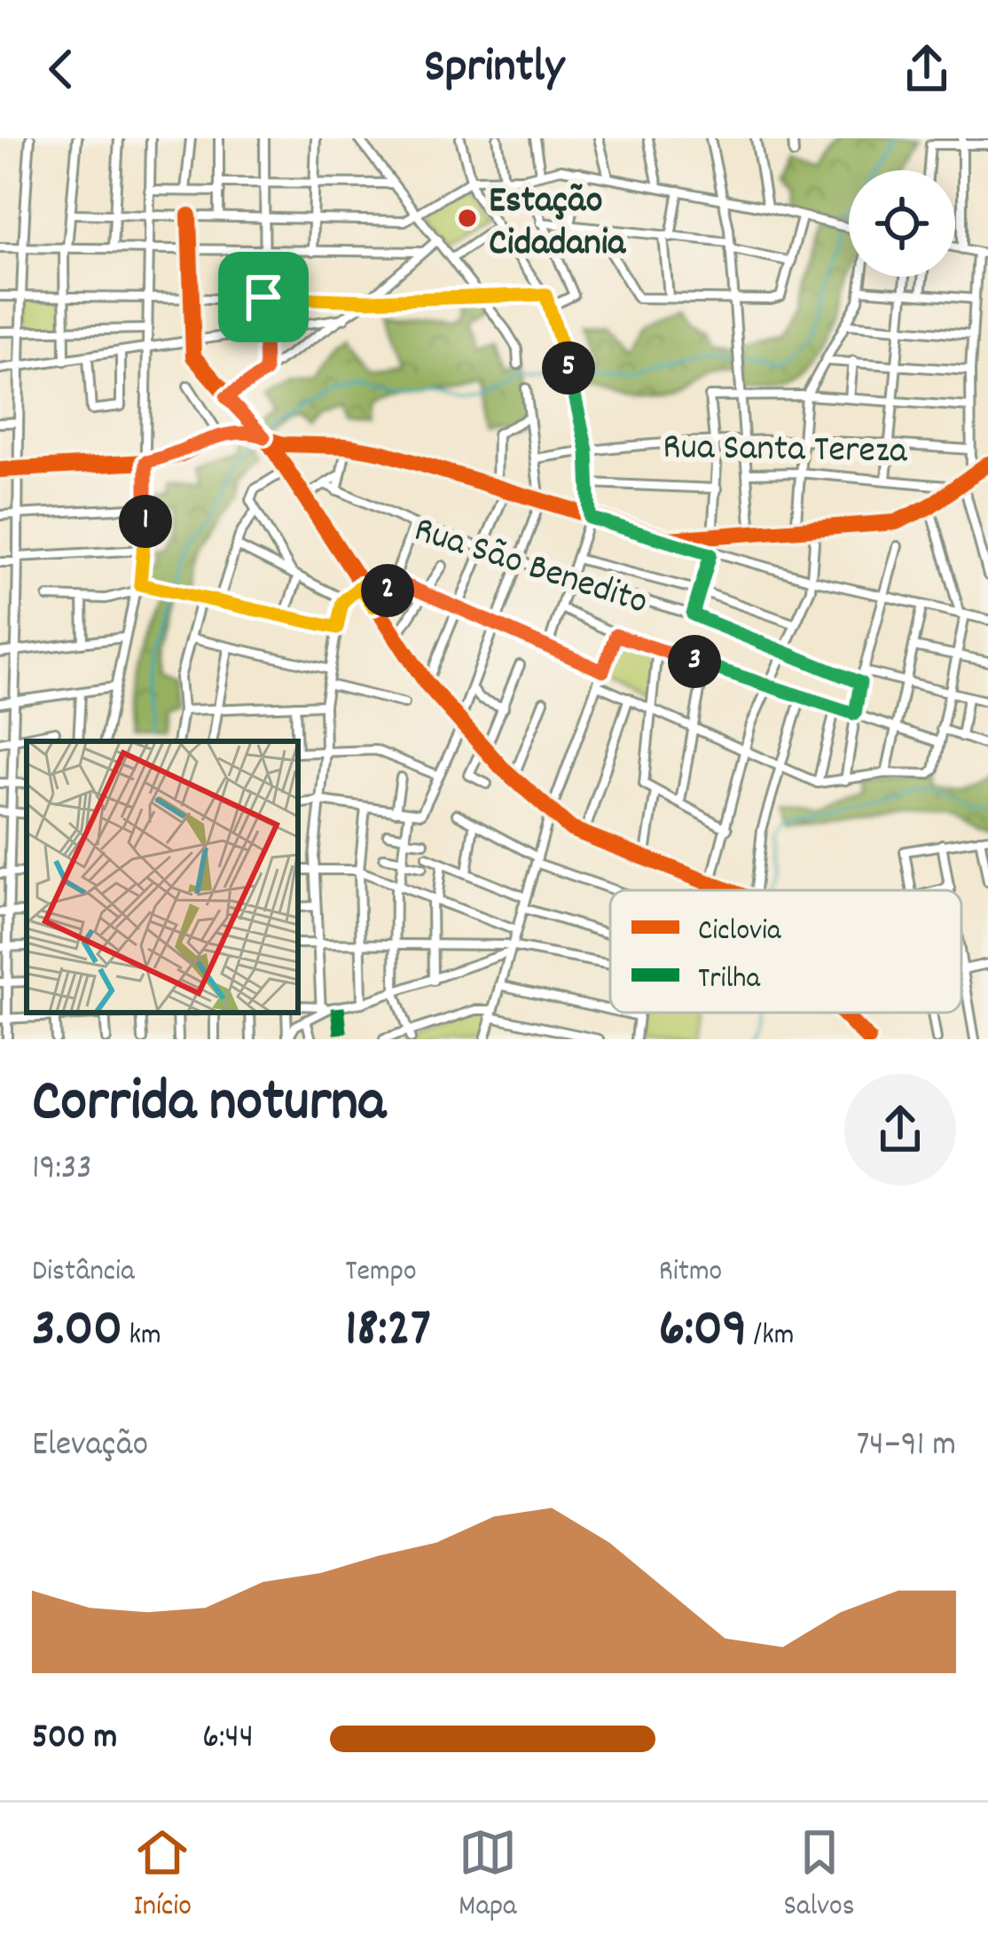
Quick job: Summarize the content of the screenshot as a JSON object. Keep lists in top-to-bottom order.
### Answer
{
  "streets": {
    "street": ["Rua Santa Tereza", "Rua São Benedito"]
  },
  "places": ["Estação Cidadania"],
  "legend": ["Ciclovia", "Trilha"],
  "page": {
    "header": "Sprintly",
    "pins": [
      "5",
      "1",
      "2",
      "3"
    ],
    "heading": ["Corrida noturna", "19:33"],
    "stats": [
      ["Distância", "3.00 km"],
      ["Tempo", "18:27"],
      ["Ritmo", "6:09 /km"]
    ],
    "chart": ["Elevação", "74–91 m"],
    "list": [
      {
        "name": "500 m",
        "note": "6:44"
      }
    ],
    "tabs": ["Início", "Mapa", "Salvos"]
  }
}
